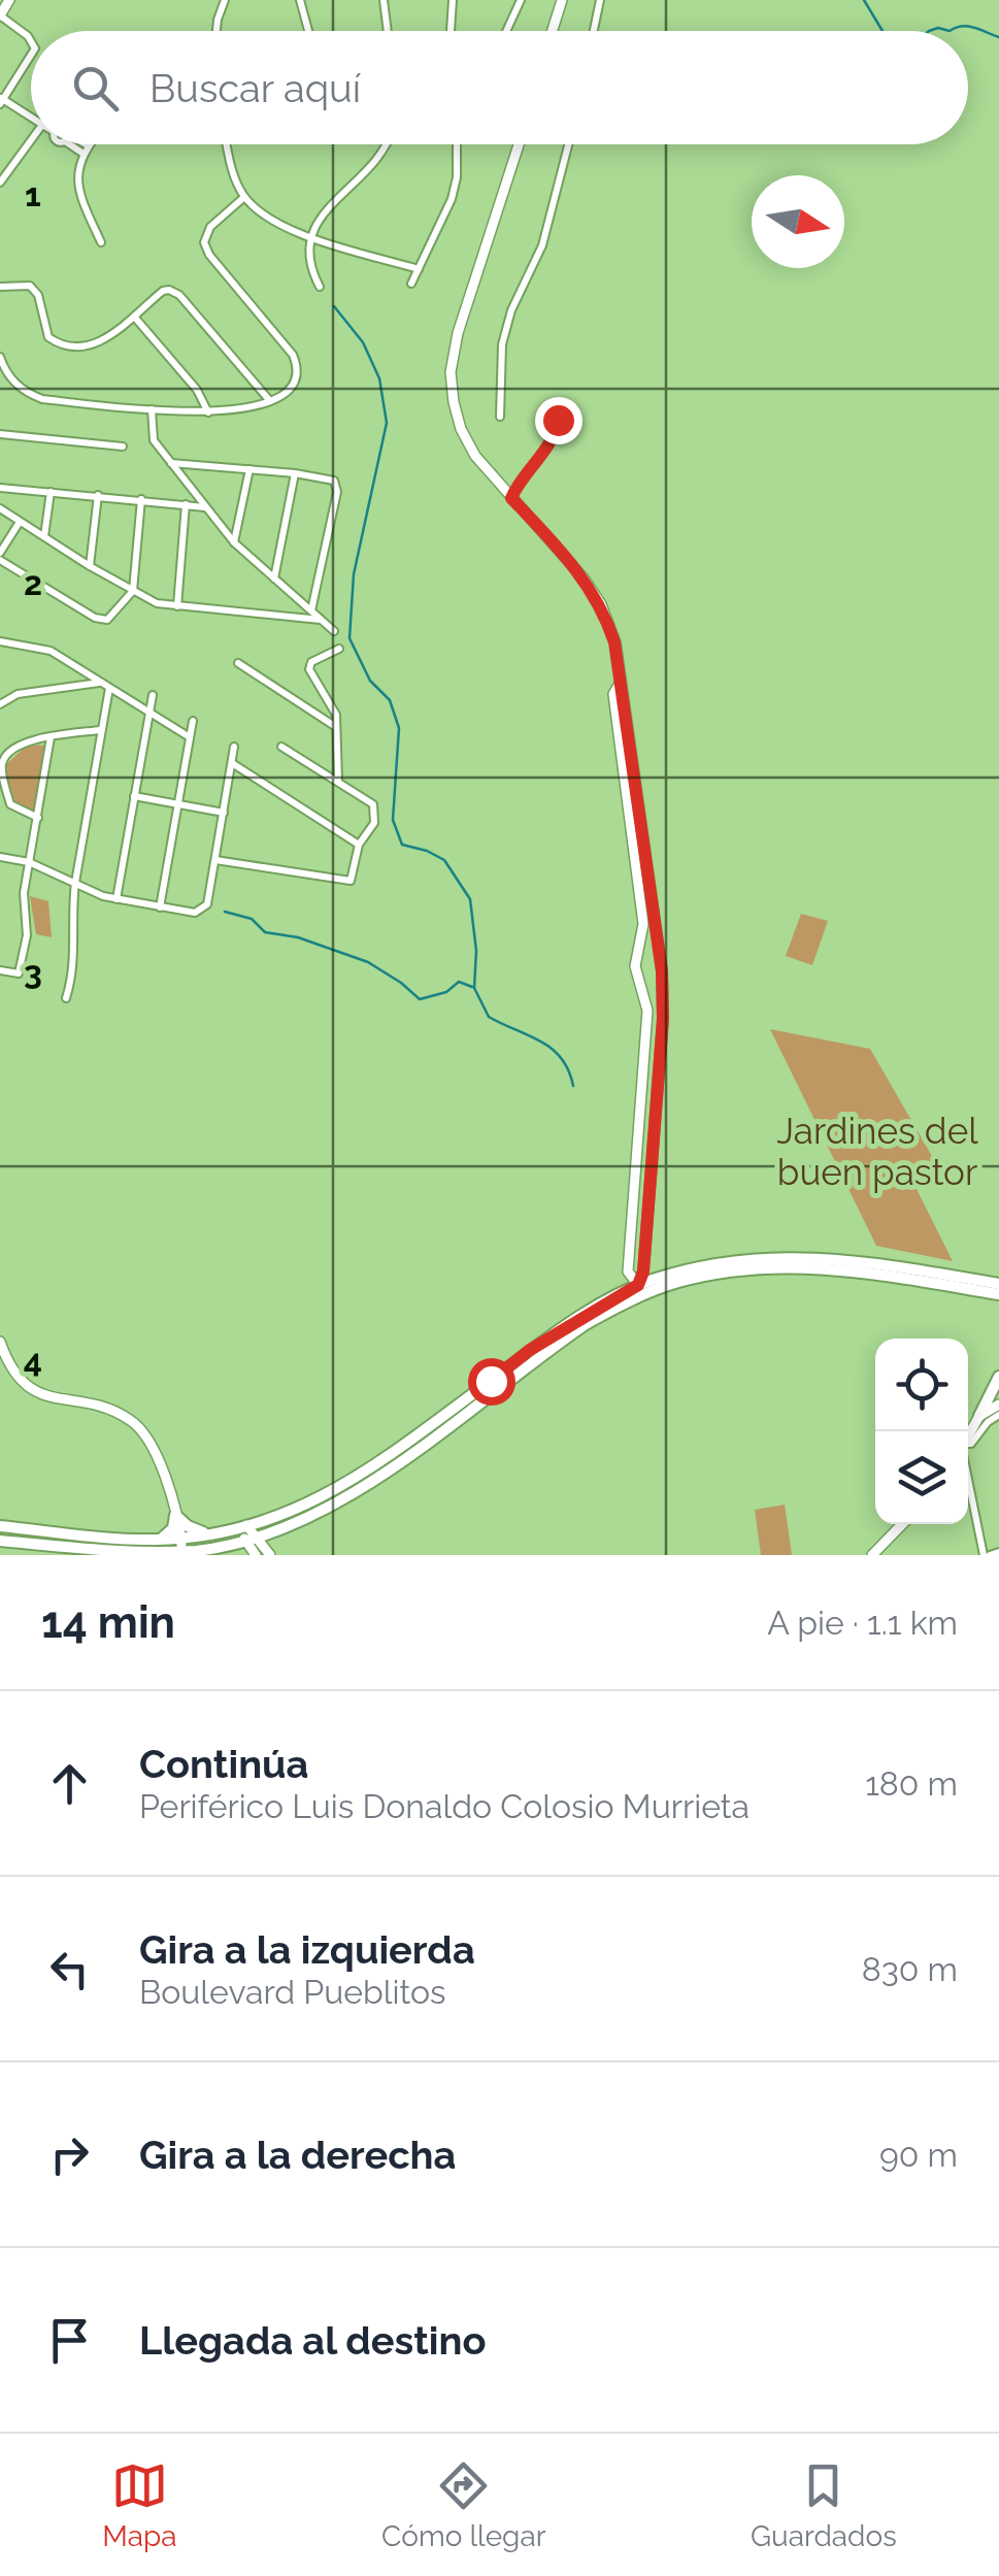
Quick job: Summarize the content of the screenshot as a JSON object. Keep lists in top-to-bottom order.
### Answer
{
  "parks": ["Jardines del buen pastor"],
  "north": "right",
  "page": {
    "search": "Buscar aquí",
    "heading": ["14 min", "A pie · 1.1 km"],
    "list": [
      ["Continúa", "Periférico Luis Donaldo Colosio Murrieta", "180 m"],
      ["Gira a la izquierda", "Boulevard Pueblitos", "830 m"],
      ["Gira a la derecha", "90 m"],
      "Llegada al destino"
    ],
    "nav": ["Mapa", "Cómo llegar", "Guardados"]
  },
  "grid": {
    "rows": [
      "1",
      "2",
      "3",
      "4"
    ]
  }
}
